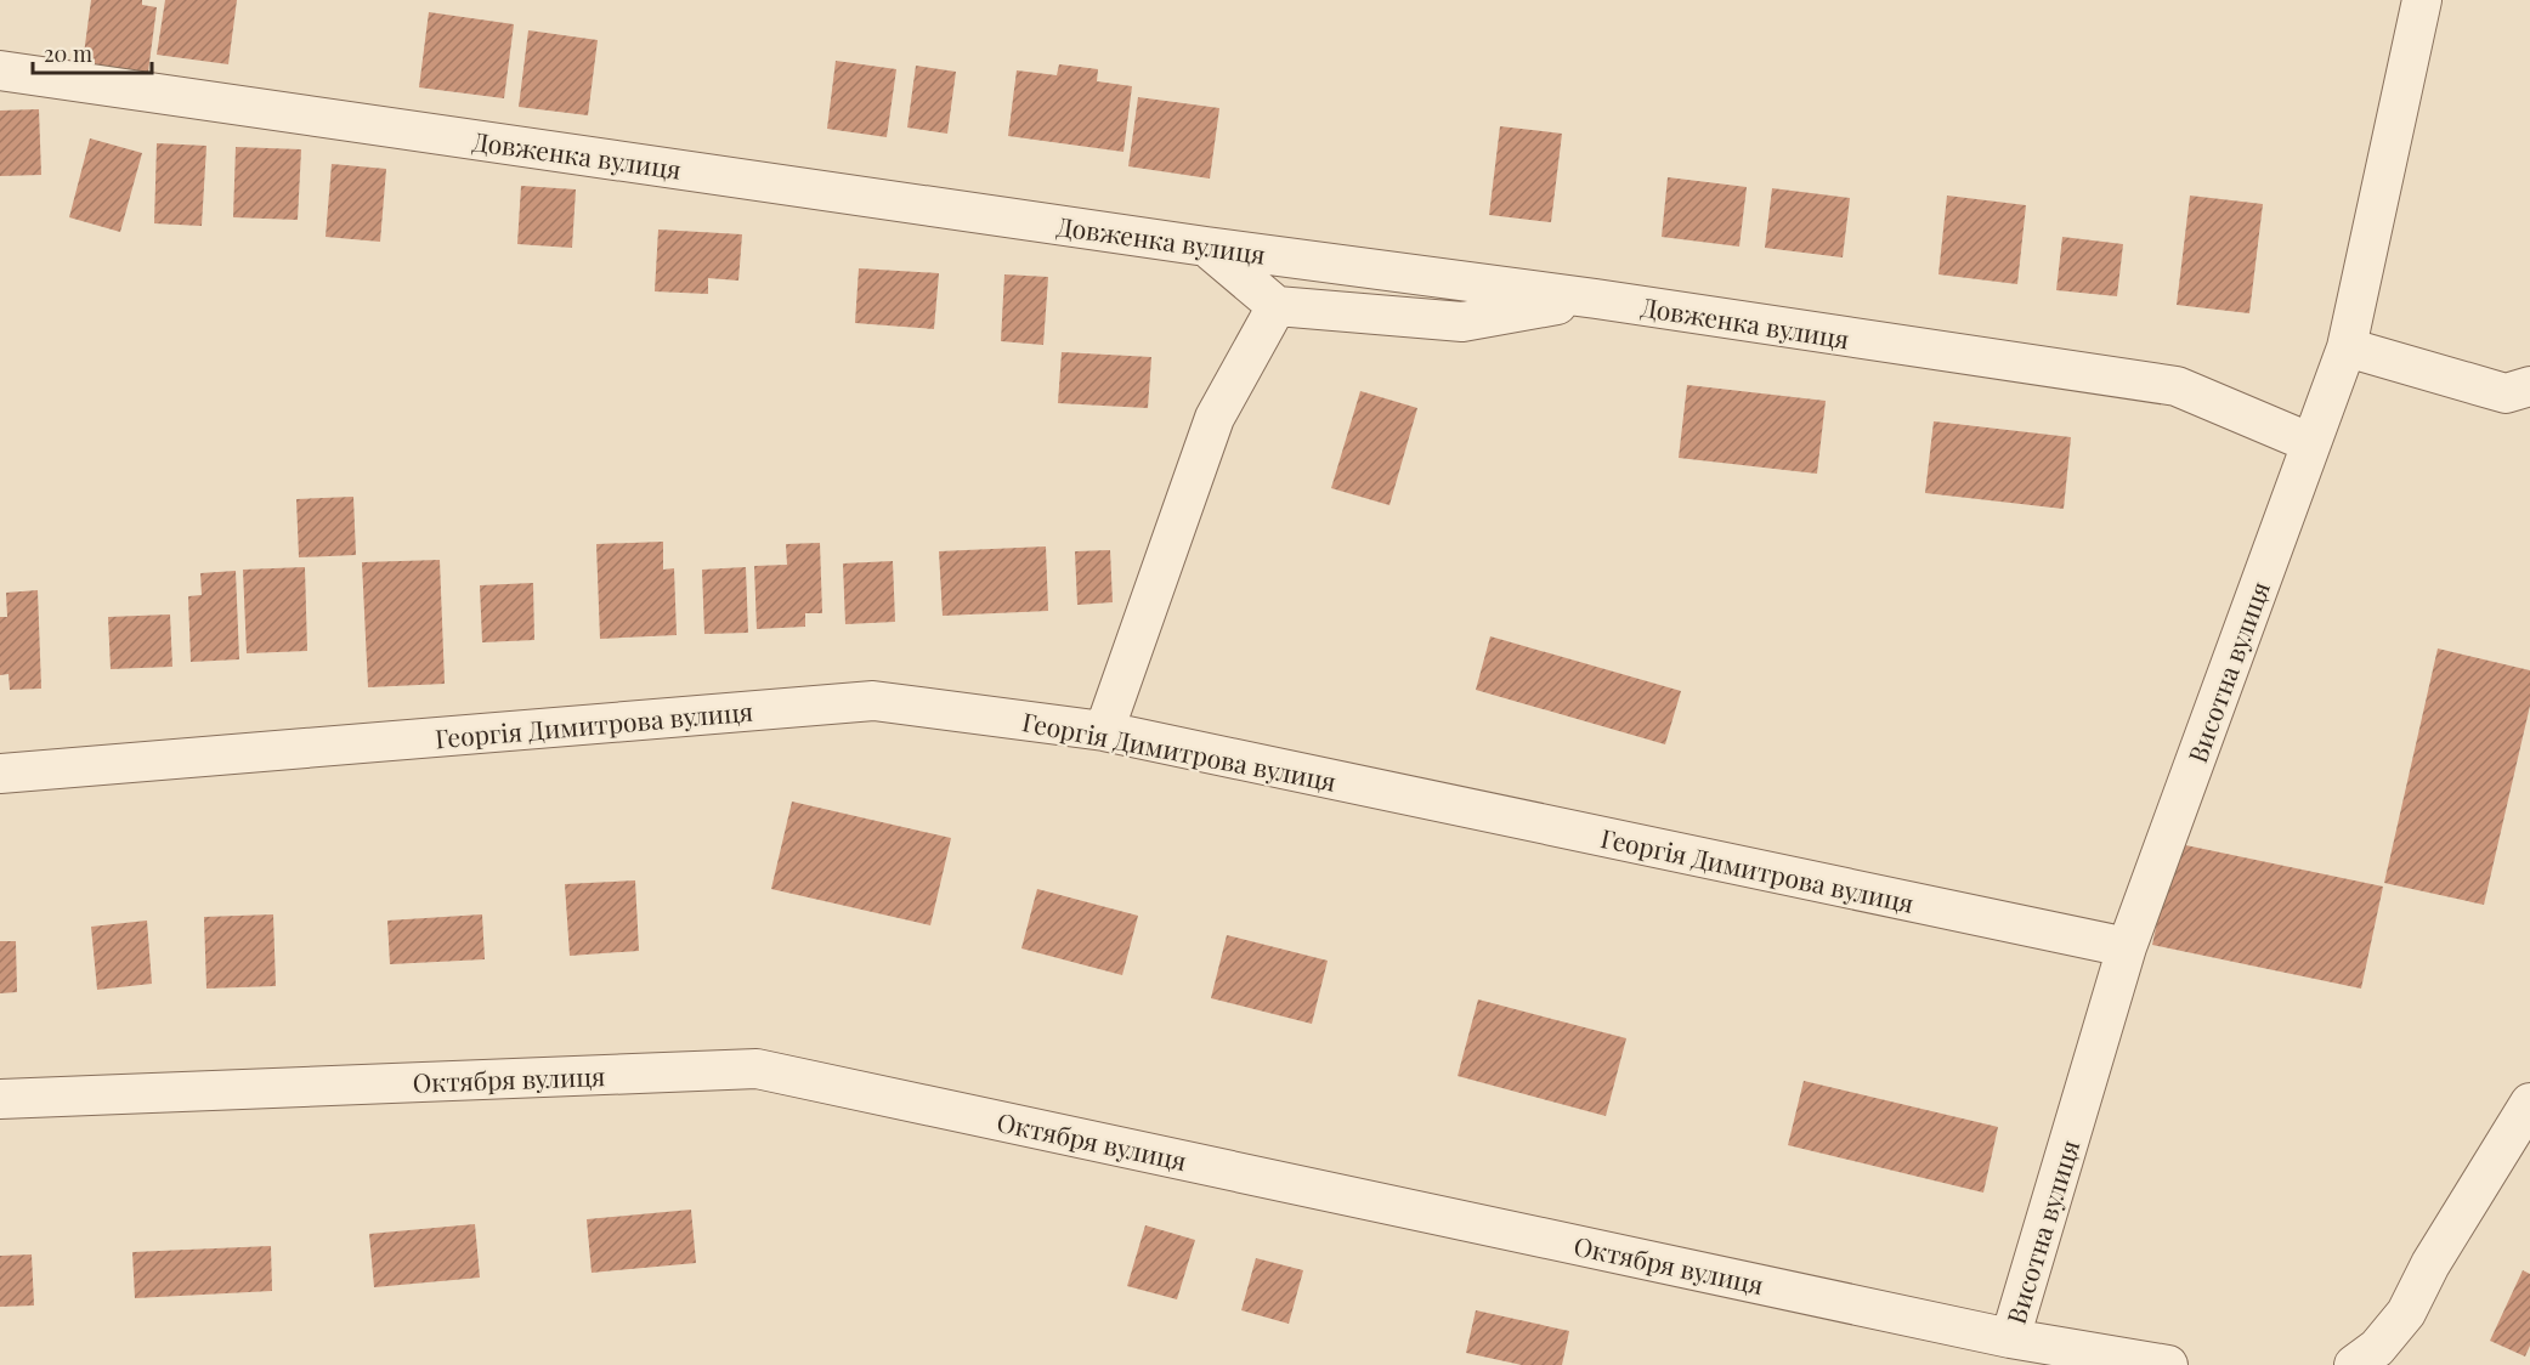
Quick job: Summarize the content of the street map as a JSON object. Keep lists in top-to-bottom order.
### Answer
{
  "streets": {
    "street": [
      "Довженка вулиця",
      "Висотна вулиця",
      "Георгія Димитрова вулиця",
      "Октября вулиця"
    ]
  },
  "crossings": [
    ["Довженка вулиця", "Висотна вулиця"],
    ["Висотна вулиця", "Георгія Димитрова вулиця"],
    ["Висотна вулиця", "Октября вулиця"]
  ],
  "scale_bar": "20 m"
}
